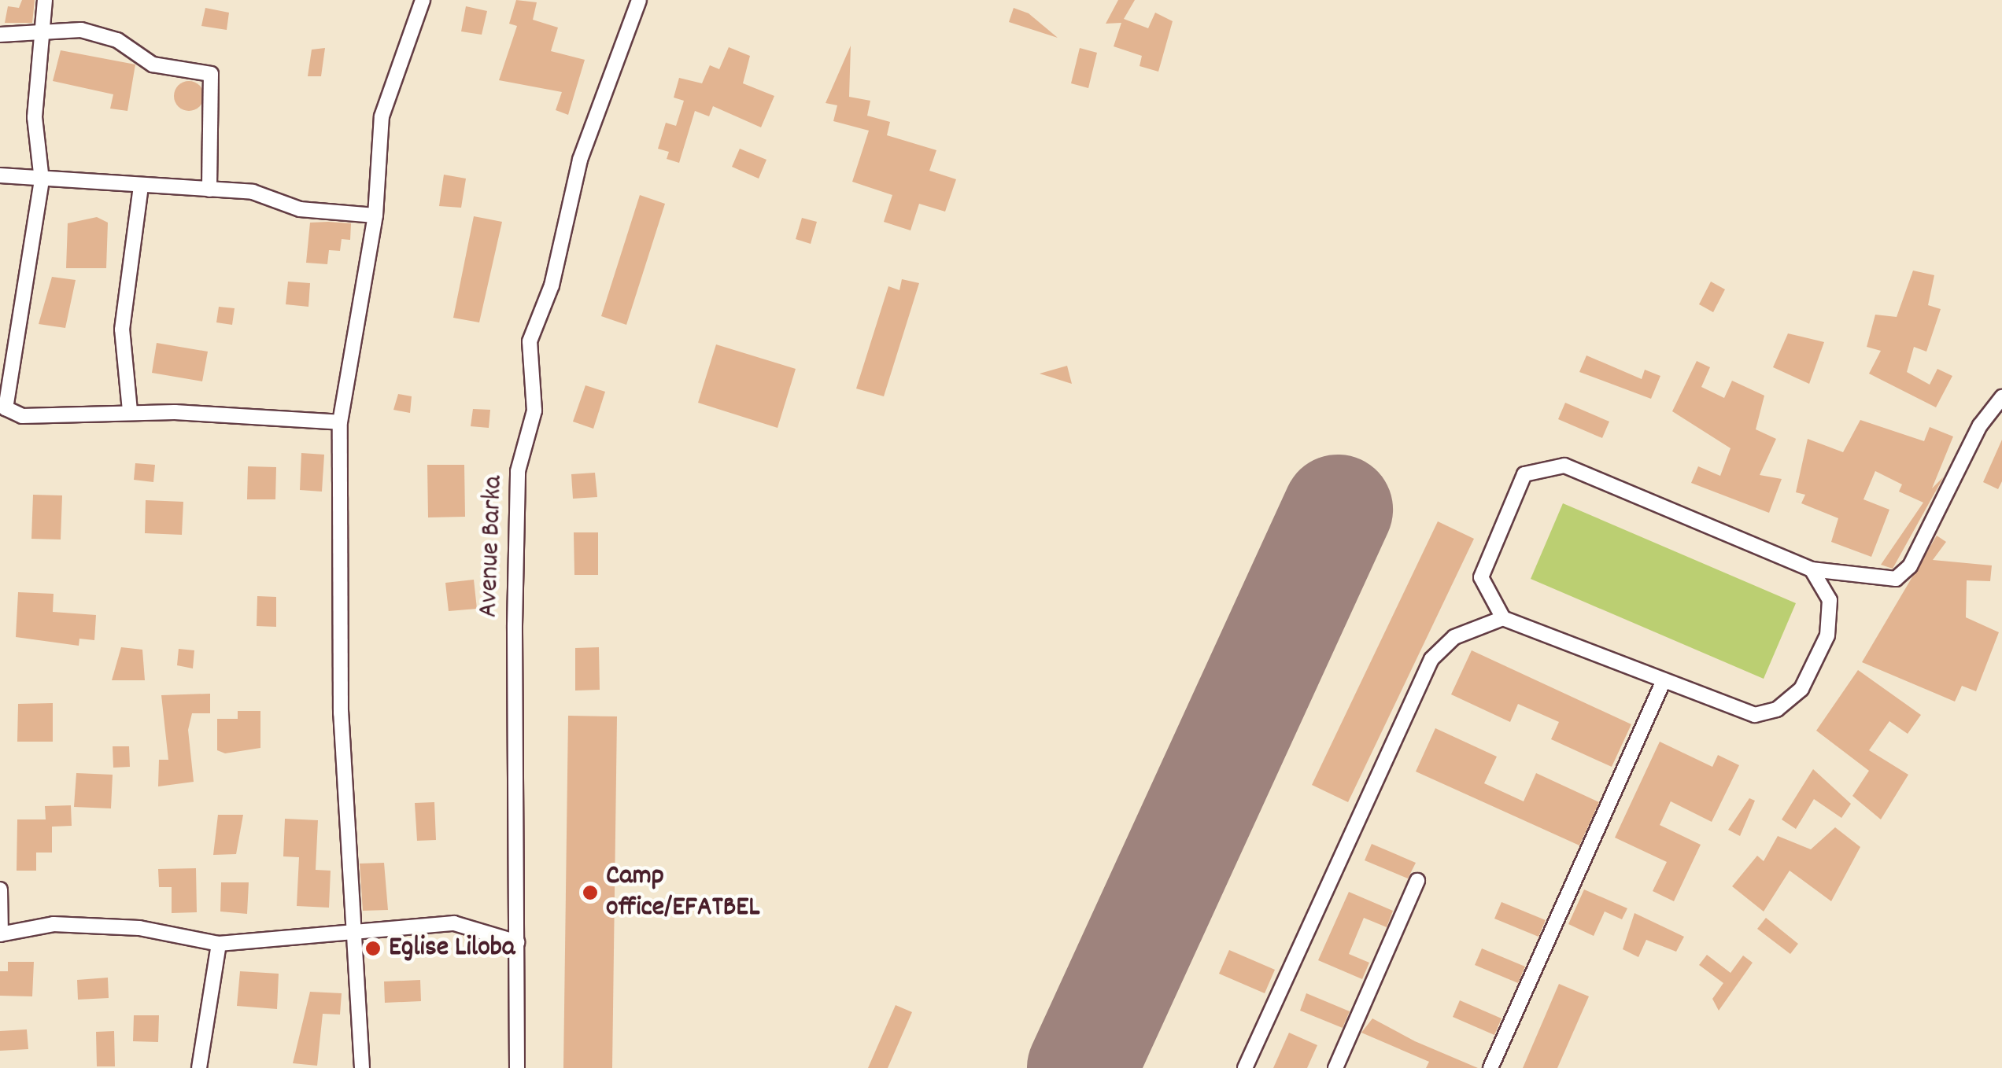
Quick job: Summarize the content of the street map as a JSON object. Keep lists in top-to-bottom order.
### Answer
{
  "streets": {
    "street": ["Avenue Barka"]
  },
  "places": ["Camp office/EFATBEL", "Eglise Liloba"]
}
